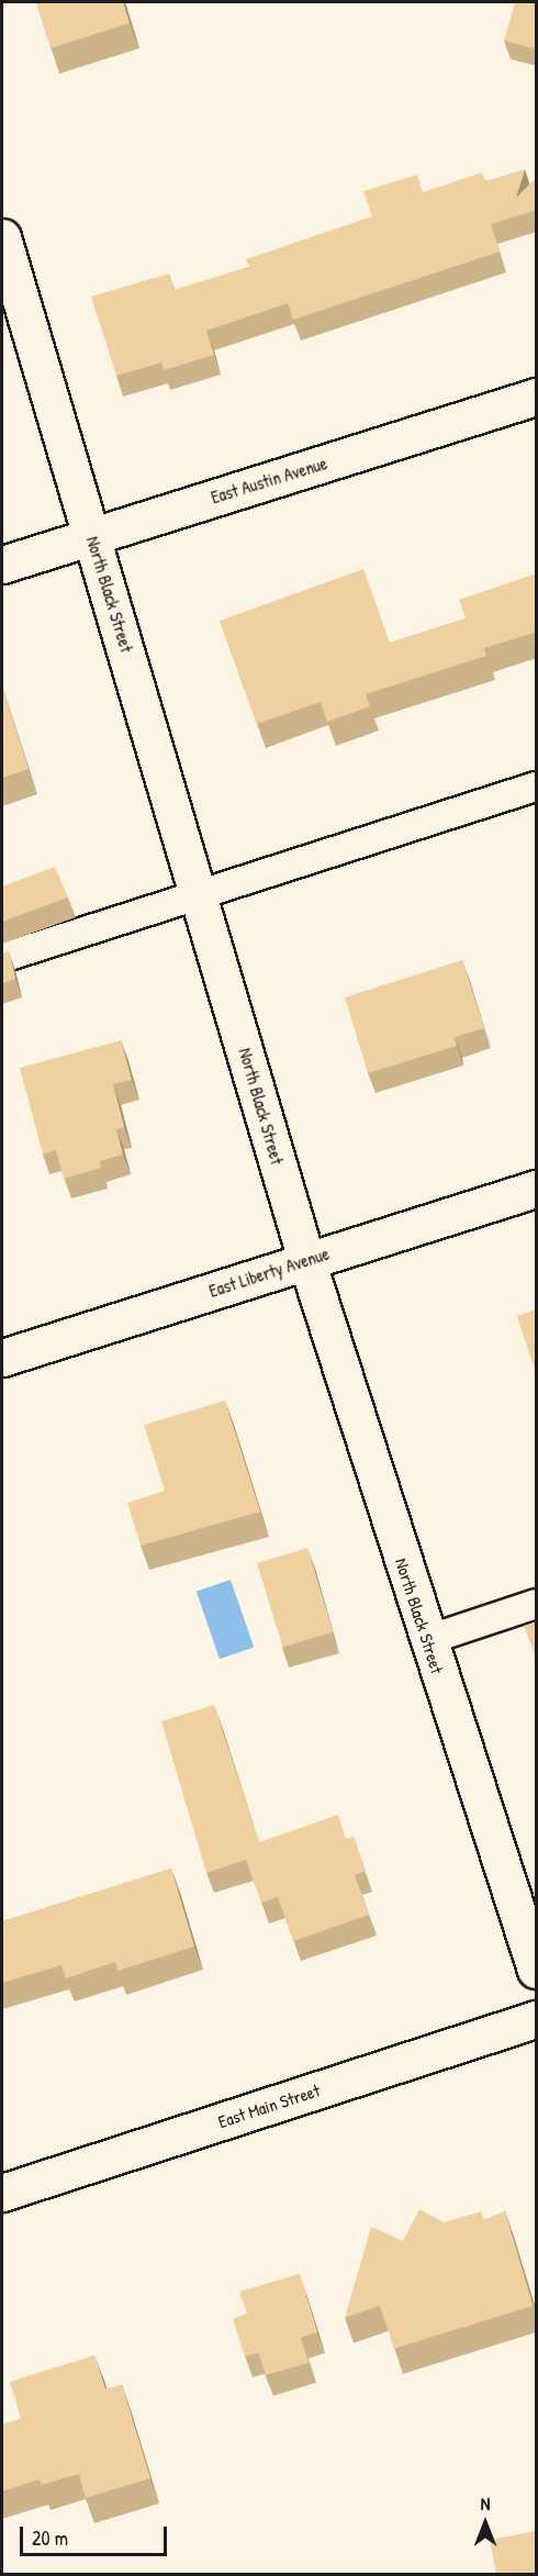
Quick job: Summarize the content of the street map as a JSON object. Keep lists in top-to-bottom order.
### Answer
{
  "streets": {
    "street": [
      "East Austin Avenue",
      "North Black Street",
      "East Liberty Avenue",
      "East Main Street"
    ]
  },
  "crossings": [
    ["East Austin Avenue", "North Black Street"],
    ["North Black Street", "East Liberty Avenue"]
  ],
  "scale_bar": "20 m",
  "north": "top"
}
